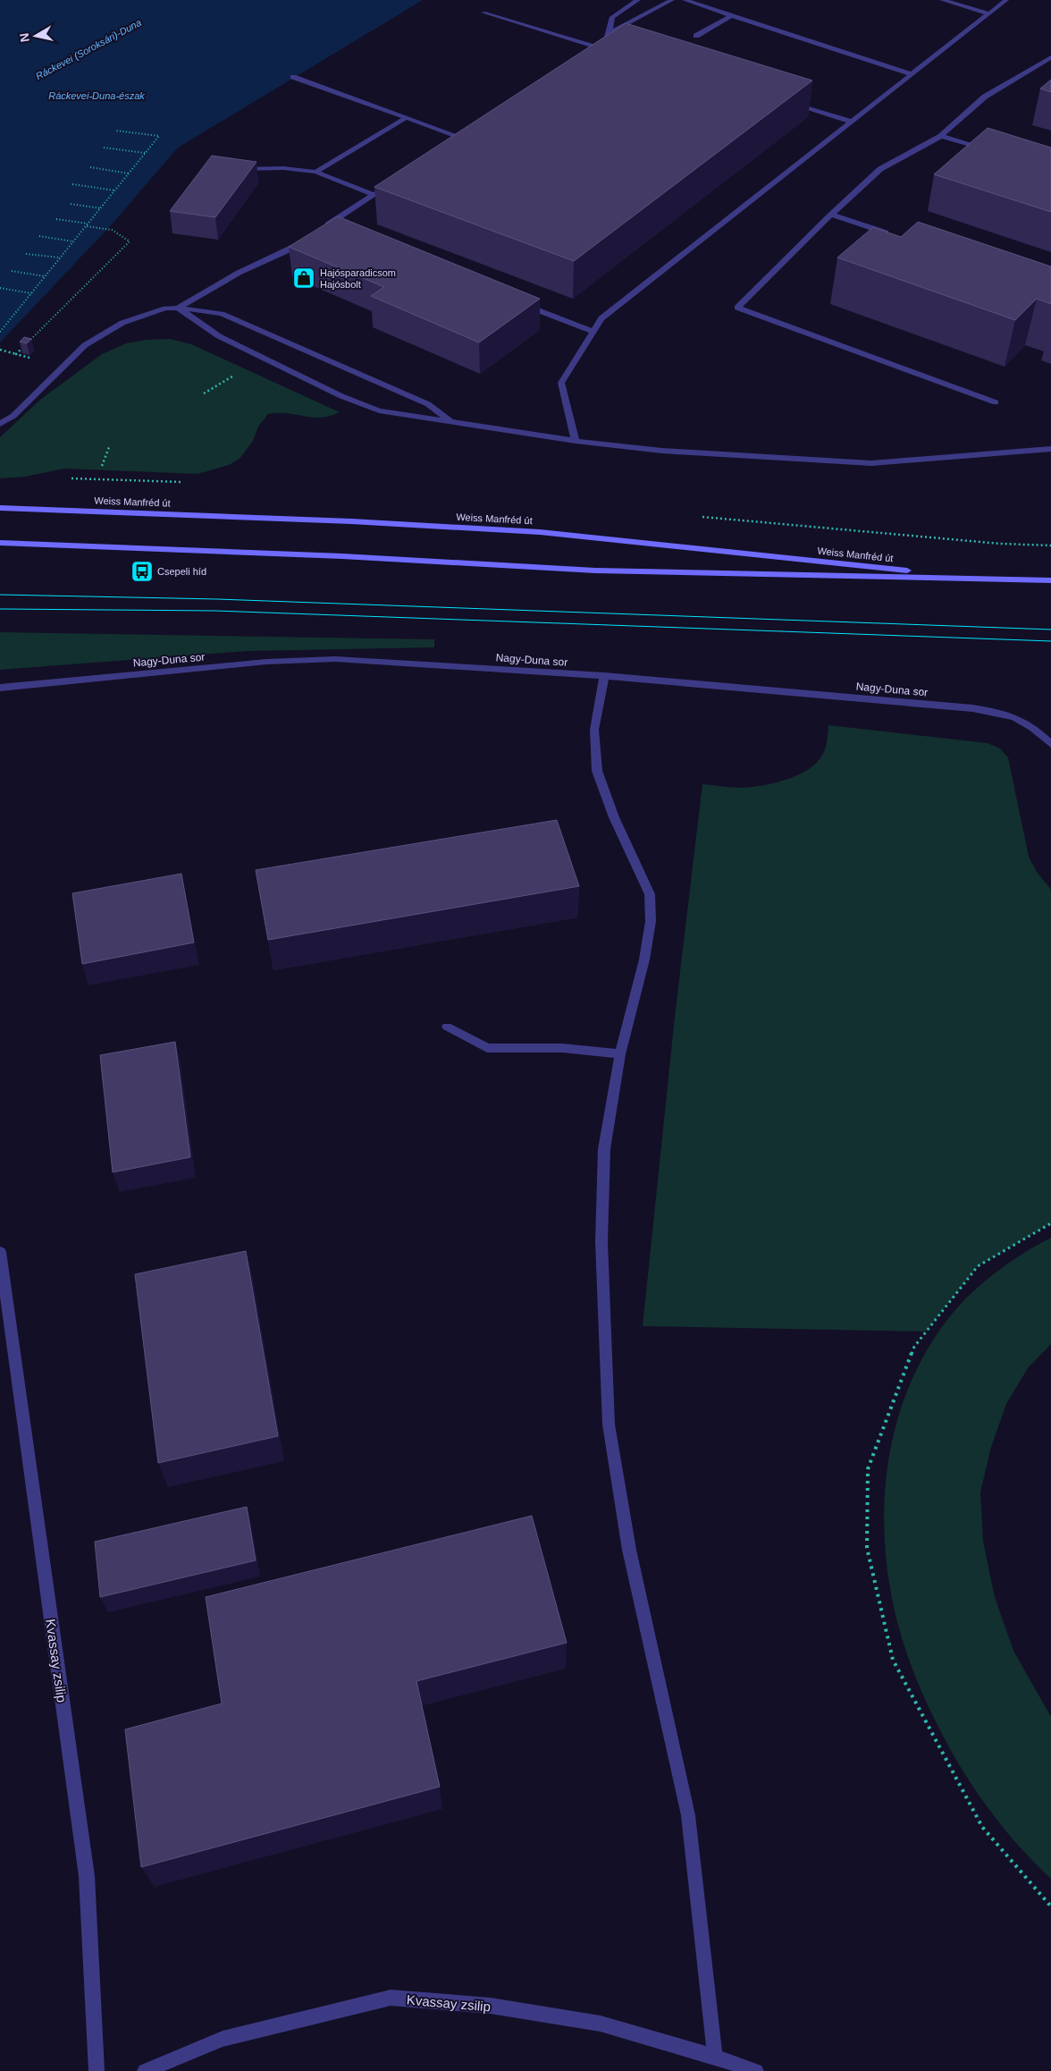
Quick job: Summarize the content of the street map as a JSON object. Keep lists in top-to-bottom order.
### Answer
{
  "streets": {
    "main road": ["Weiss Manfréd út"],
    "lane": ["Nagy-Duna sor", "Kvassay zsilip"]
  },
  "water": ["Ráckevei (Soroksári)-Duna", "Ráckevei-Duna-észak"],
  "places": {
    "shop": ["Hajósparadicsom Hajósbolt"],
    "bus stop": ["Csepeli híd"]
  },
  "north": "left"
}
